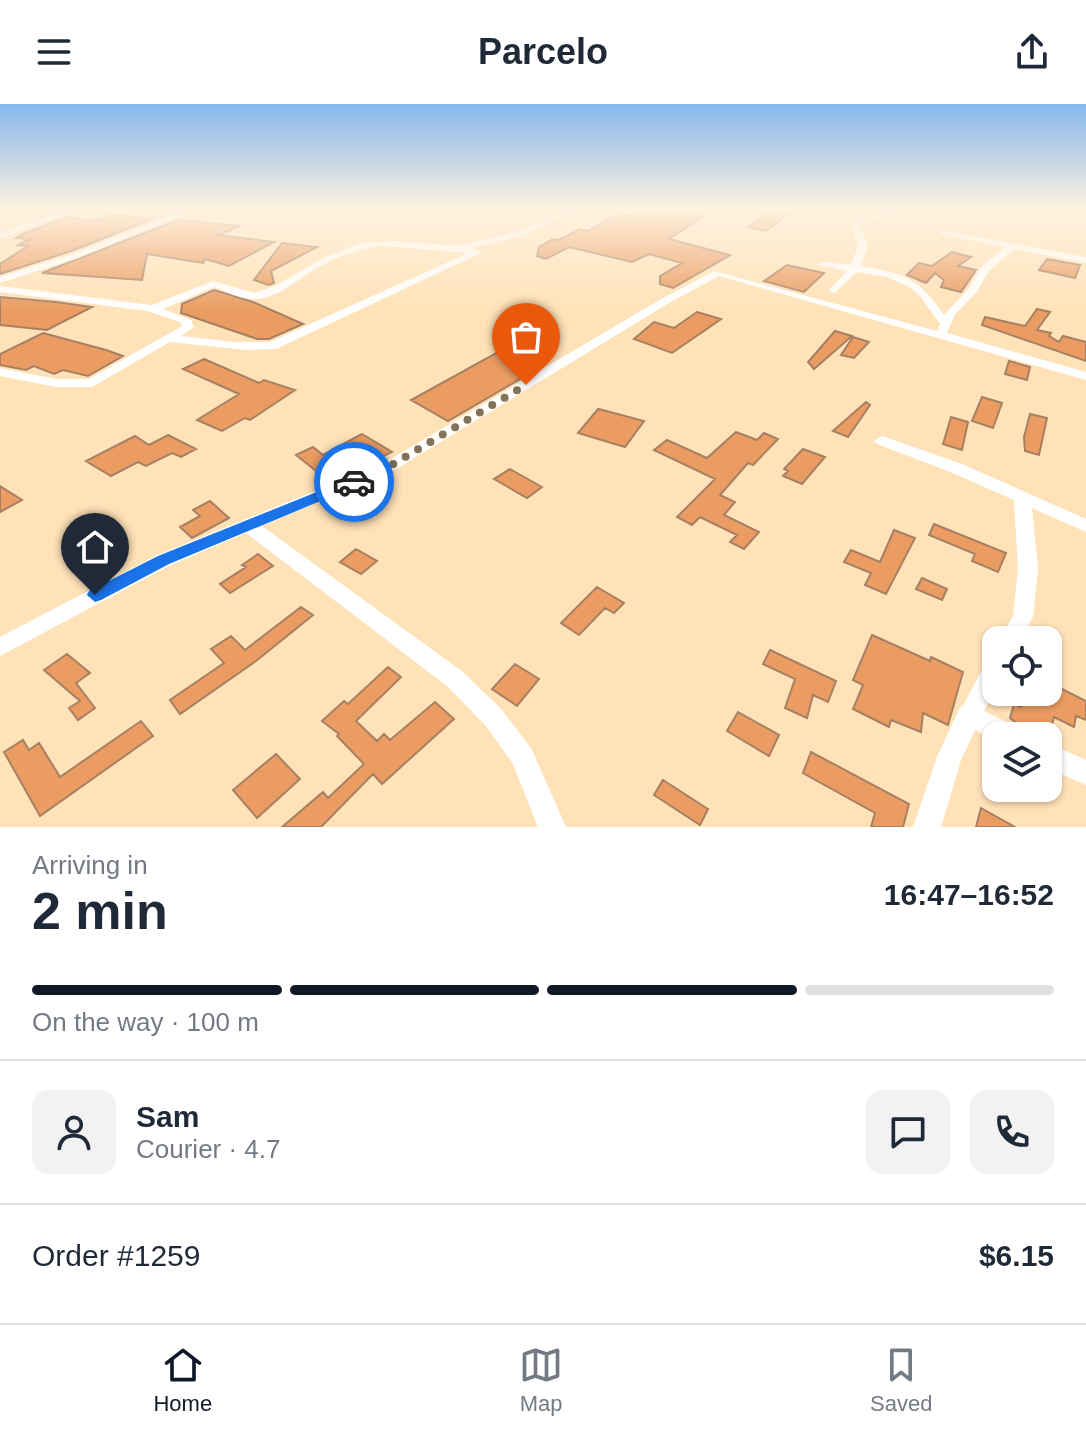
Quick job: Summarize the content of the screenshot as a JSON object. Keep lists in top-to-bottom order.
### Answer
{
  "page": {
    "header": "Parcelo",
    "heading": ["2 min", "Arriving in", "16:47–16:52"],
    "panel": [
      "Sam",
      "Courier · 4.7",
      "Order #1259",
      "$6.15"
    ],
    "bar": "On the way · 100 m",
    "tabs": ["Home", "Map", "Saved"]
  }
}
